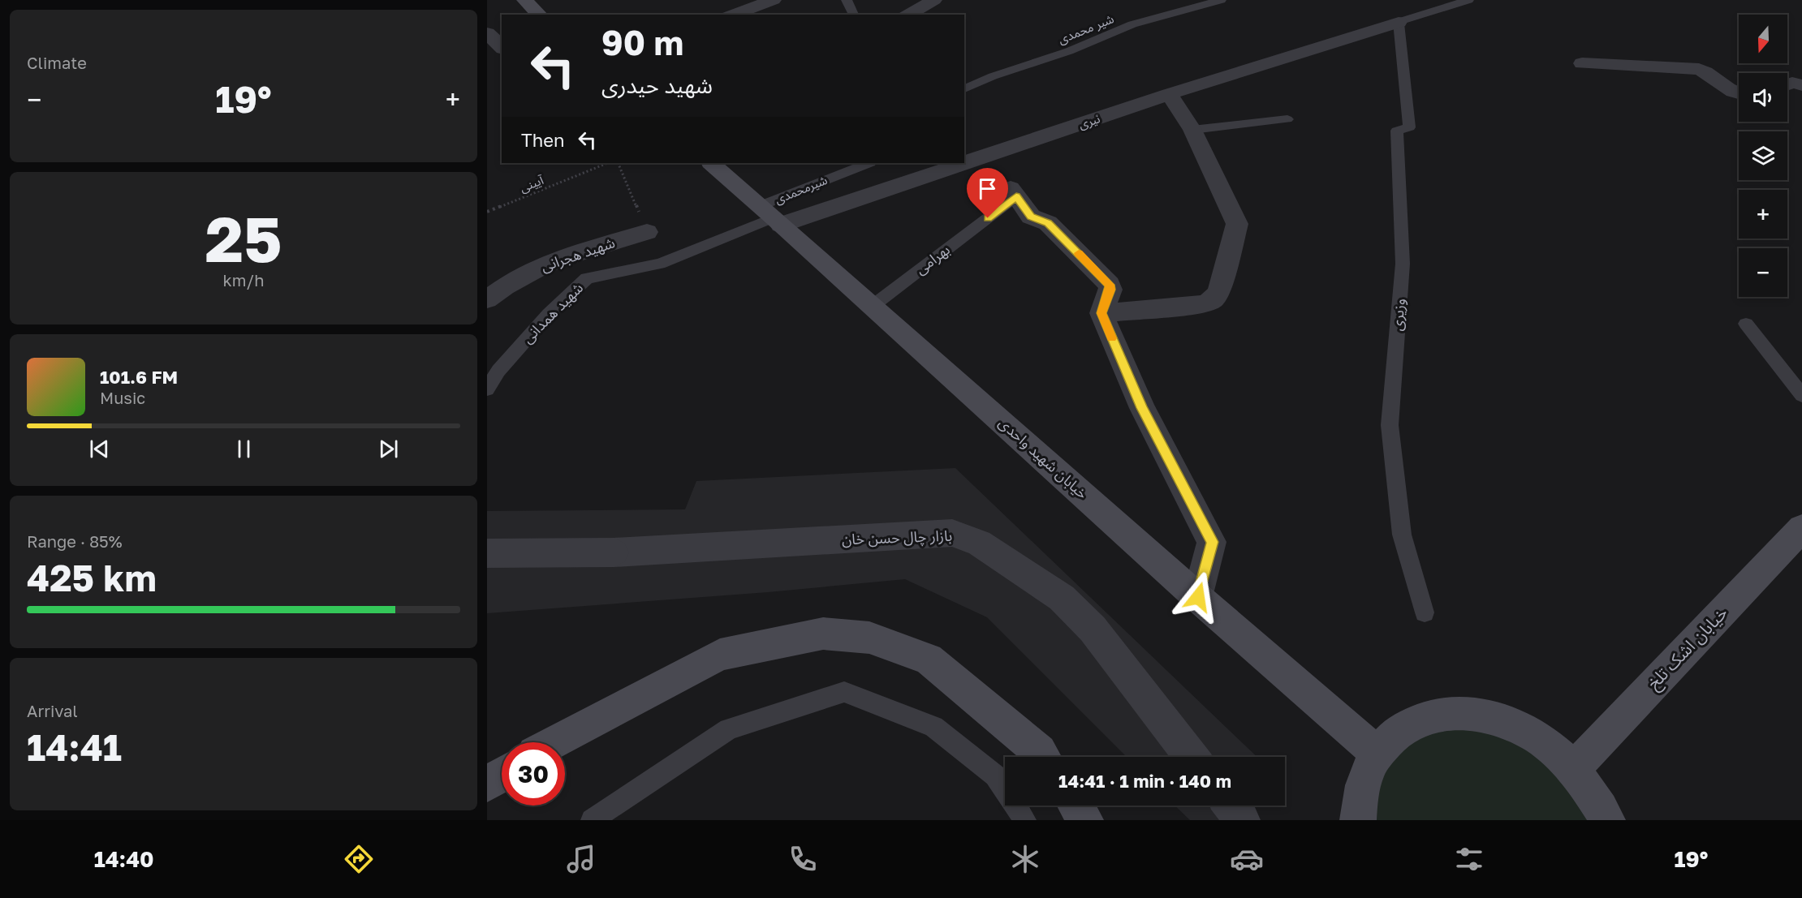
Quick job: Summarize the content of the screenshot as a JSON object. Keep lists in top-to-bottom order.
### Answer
{
  "streets": {
    "main road": ["خیابان شهید واحدی", "خیابان اشک تلخ"],
    "street": ["نیری", "شهید هجرانی", "بازار چال حسن خان"],
    "lane": [
      "شیر محمدی",
      "شیرمحمدی",
      "بهرامی",
      "شهید همدانی",
      "وزیری"
    ],
    "path": ["آیینی"]
  },
  "crossings": [
    ["نیری", "شیرمحمدی"],
    ["نیری", "شهید همدانی"],
    ["نیری", "وزیری"],
    ["نیری", "خیابان شهید واحدی"],
    ["شیرمحمدی", "شهید همدانی"],
    ["شیرمحمدی", "خیابان شهید واحدی"],
    ["بهرامی", "خیابان شهید واحدی"],
    ["شهید همدانی", "خیابان شهید واحدی"]
  ],
  "north": "bottom",
  "page": {
    "tile": [
      "Climate",
      ["25", "km/h"],
      ["Range · 85%", "425 km"],
      ["Arrival", "14:41"]
    ],
    "map_buttons": ["+", "−"],
    "turn": ["90 m", "شهید حیدری"],
    "heat": ["−", "19°", "+"],
    "then": "Then",
    "song": ["101.6 FM", "Music"],
    "limit": "30",
    "trip": "14:41 · 1 min · 140 m",
    "tabs": ["14:40", "19°"]
  }
}
